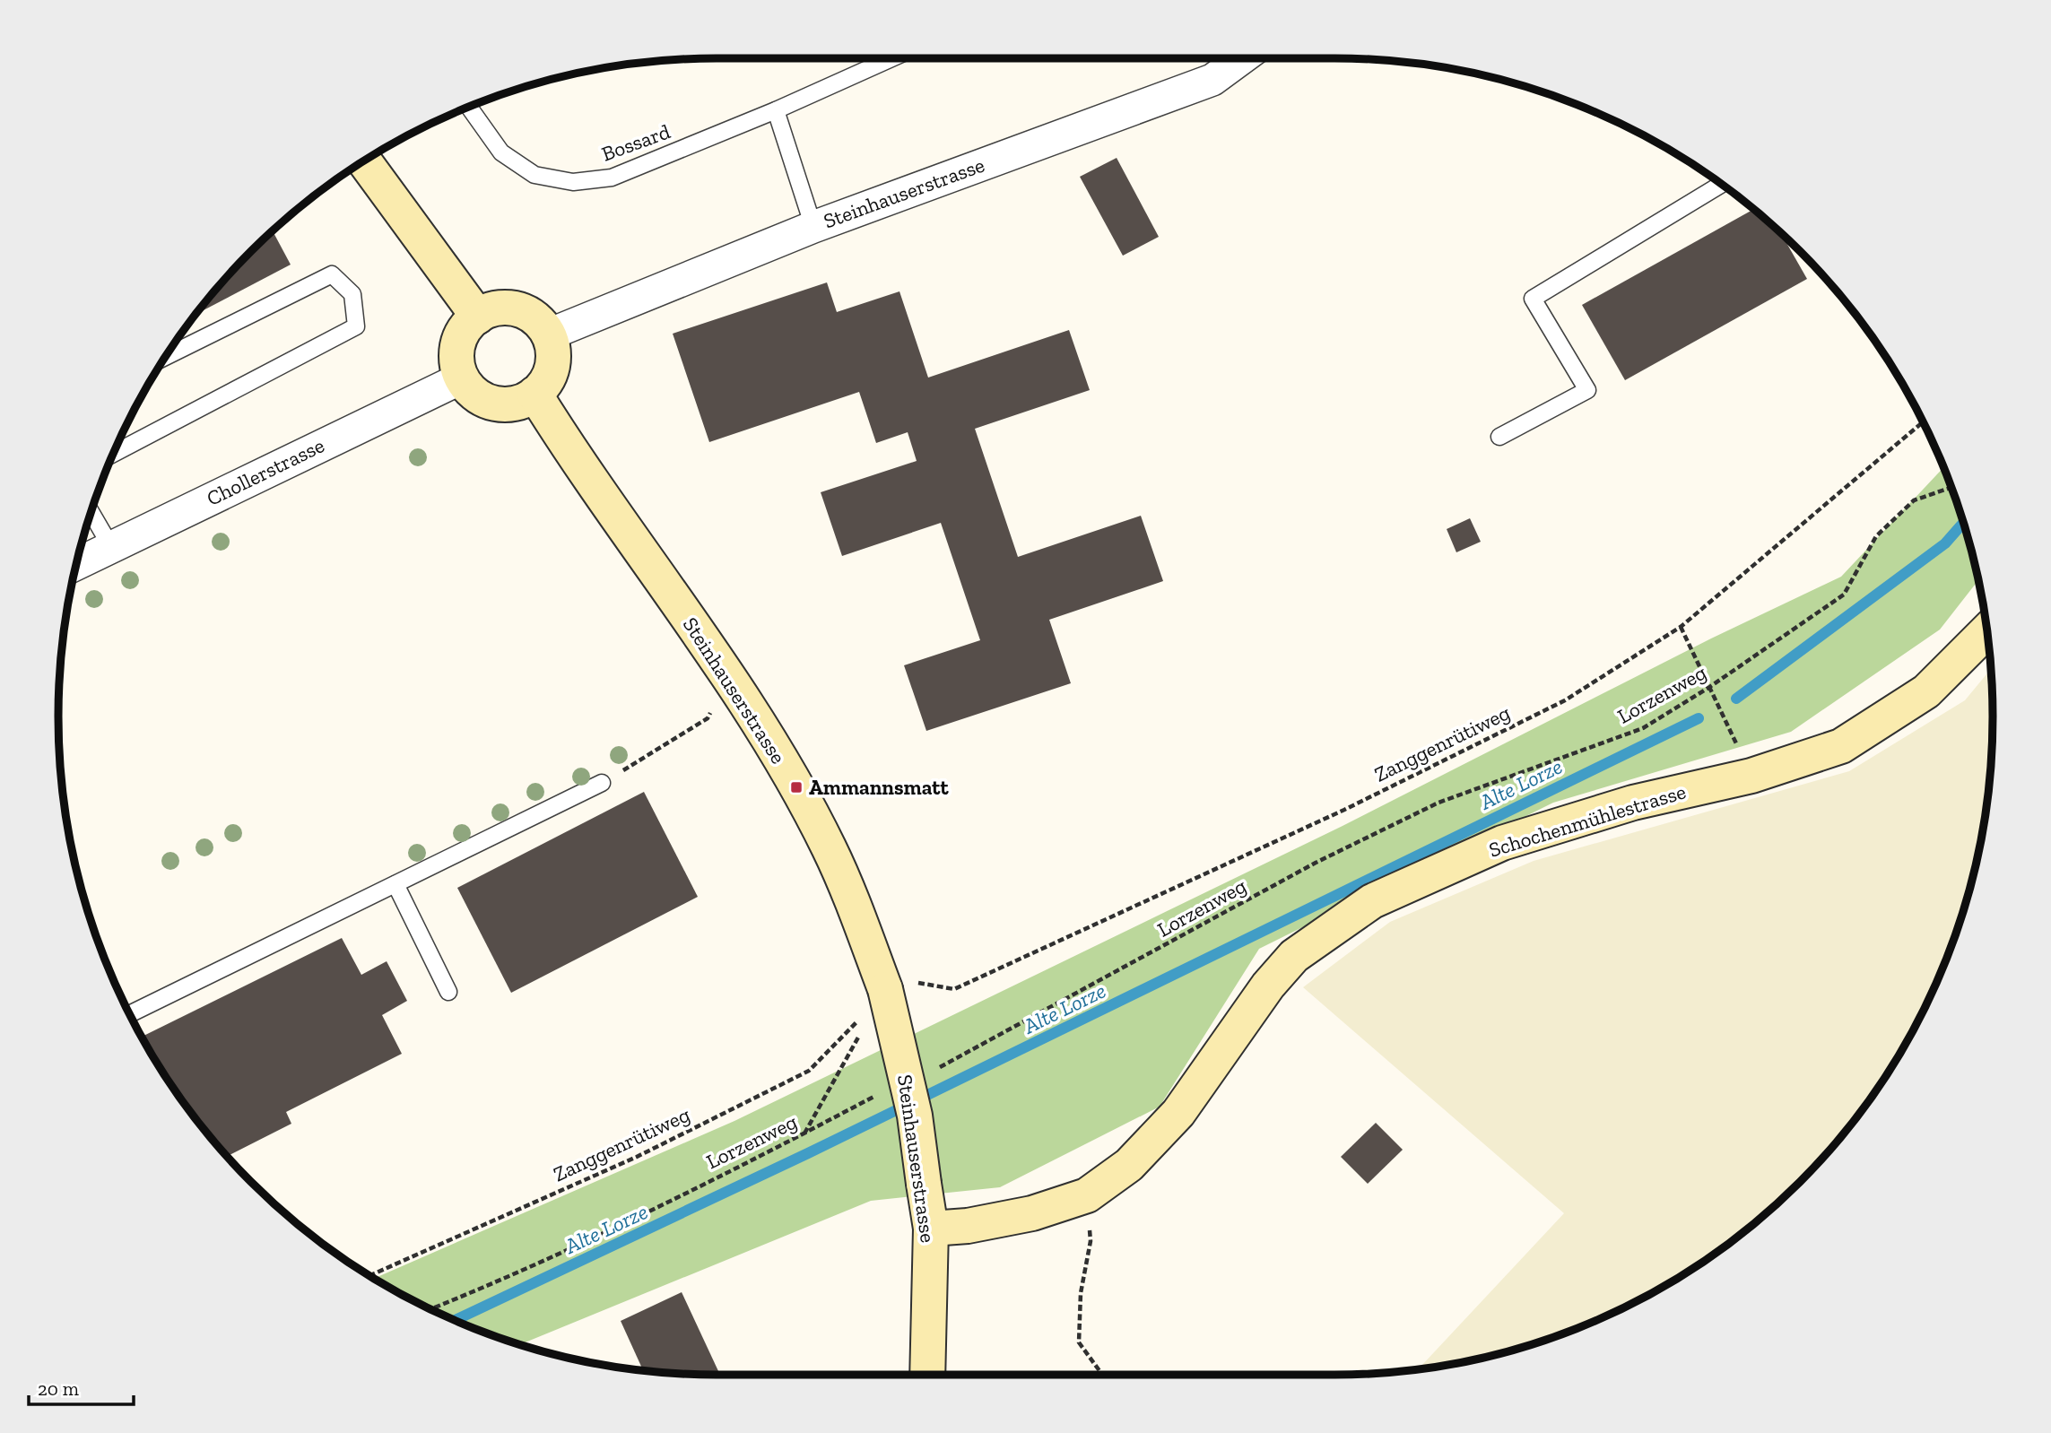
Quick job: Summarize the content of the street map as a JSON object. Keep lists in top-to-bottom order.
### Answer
{
  "streets": {
    "street": ["Steinhauserstrasse", "Chollerstrasse", "Schochenmühlestrasse"],
    "lane": ["Bossard"],
    "path": ["Lorzenweg", "Zanggenrütiweg"]
  },
  "crossings": [
    ["Steinhauserstrasse", "Chollerstrasse"],
    ["Steinhauserstrasse", "Zanggenrütiweg"],
    ["Steinhauserstrasse", "Schochenmühlestrasse"]
  ],
  "water": ["Alte Lorze"],
  "places": {
    "transit": ["Ammannsmatt"]
  },
  "scale_bar": "20 m"
}
